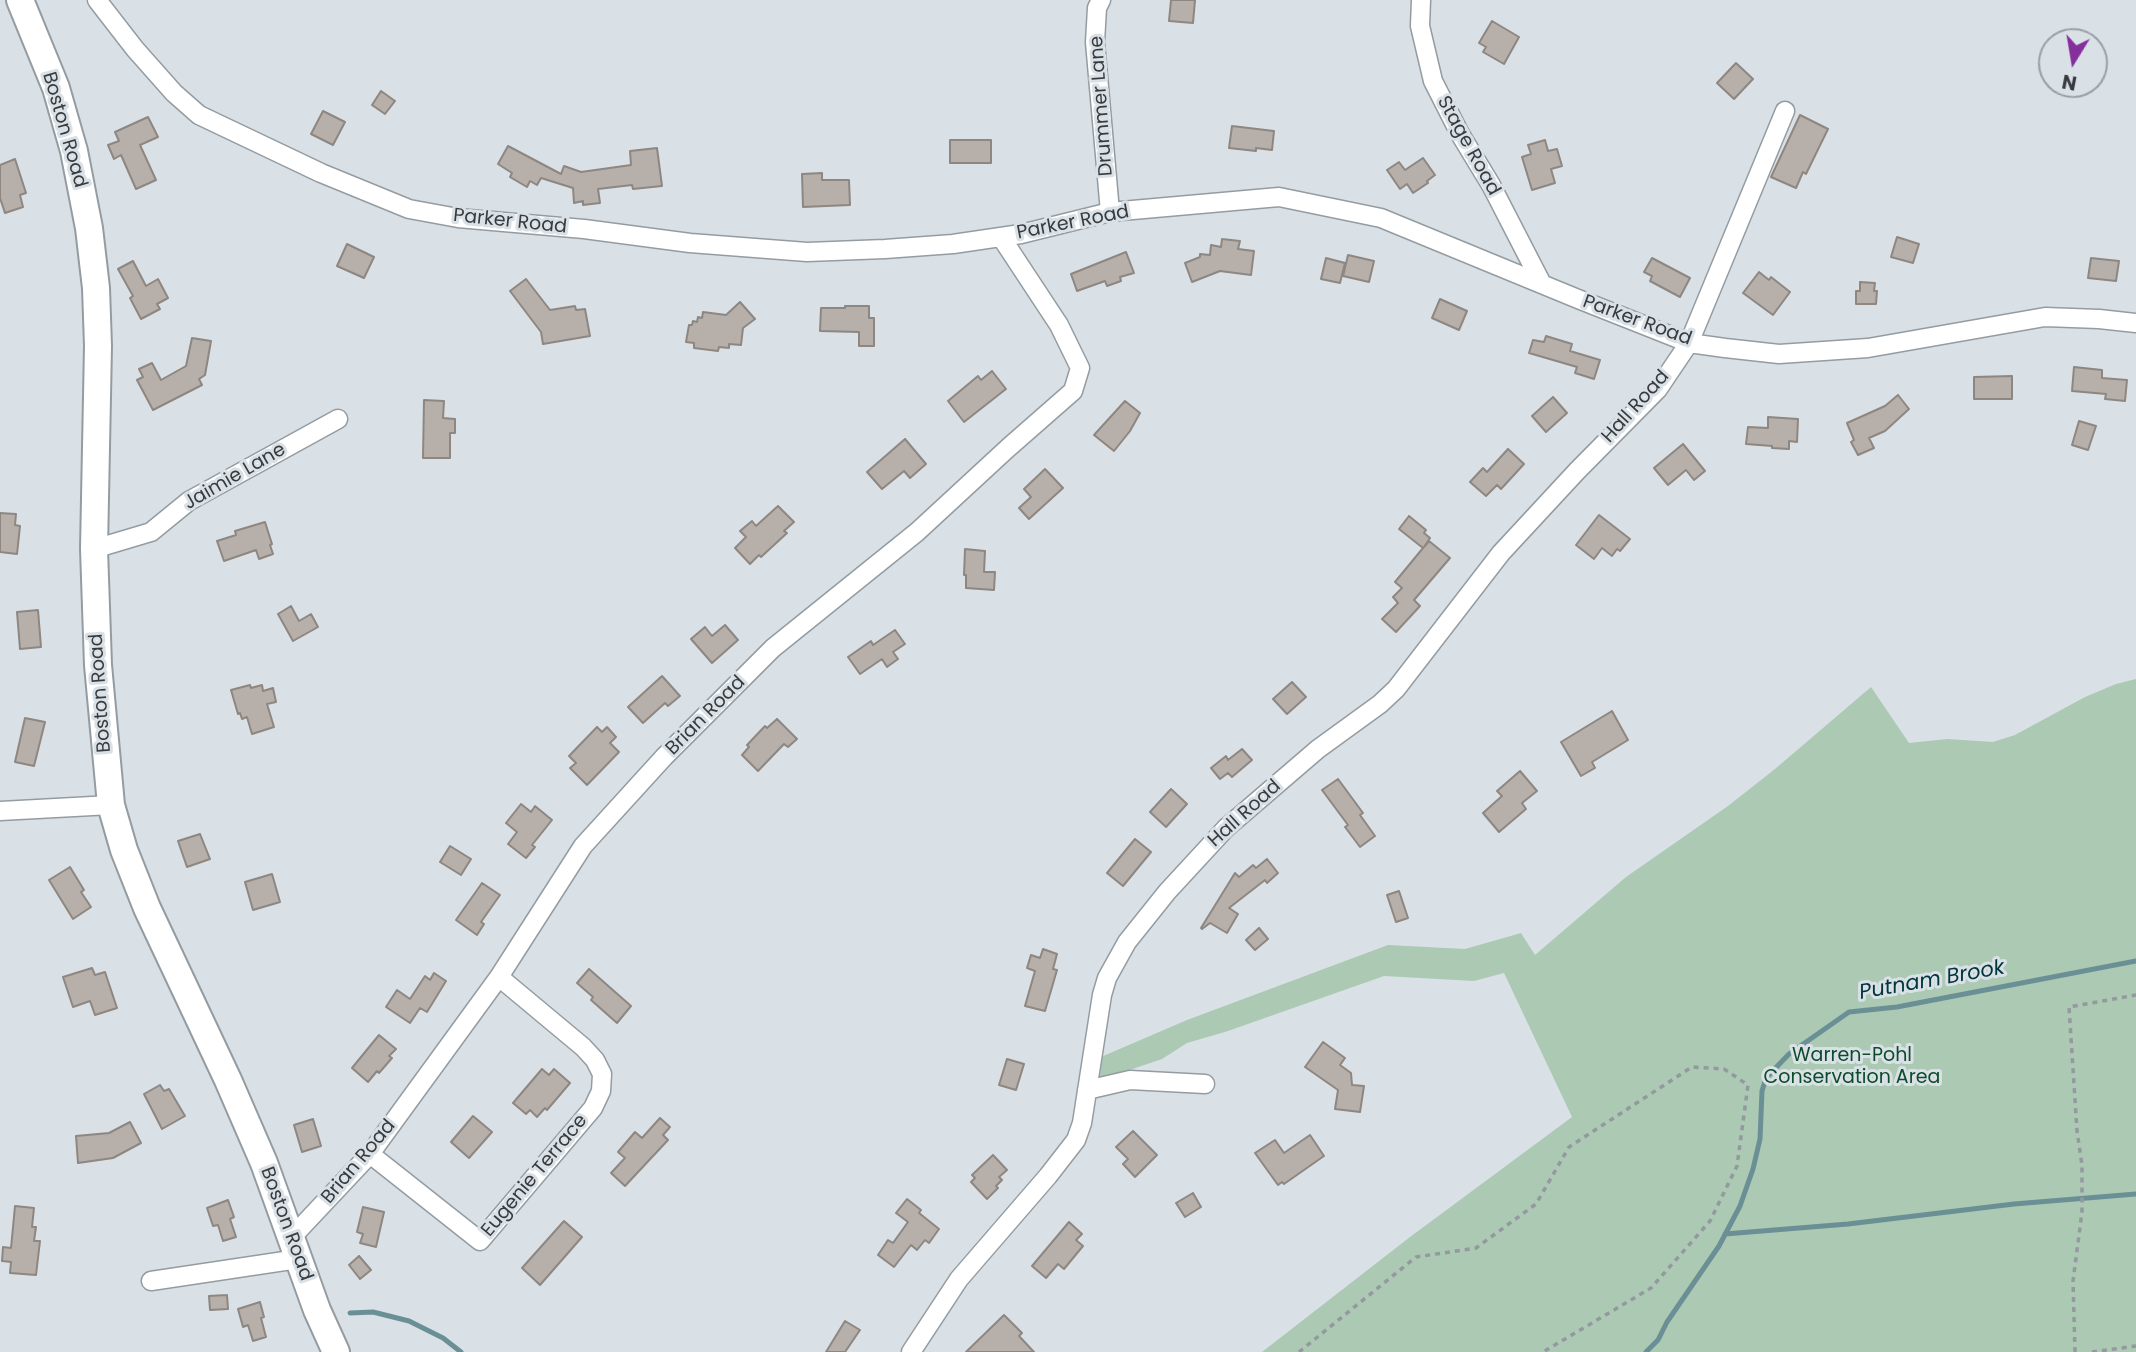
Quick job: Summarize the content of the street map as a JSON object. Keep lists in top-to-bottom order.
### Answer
{
  "streets": {
    "main road": ["Boston Road"],
    "street": [
      "Drummer Lane",
      "Stage Road",
      "Parker Road",
      "Hall Road",
      "Jaimie Lane",
      "Brian Road",
      "Eugenie Terrace"
    ]
  },
  "crossings": [
    ["Drummer Lane", "Parker Road"],
    ["Boston Road", "Jaimie Lane"],
    ["Boston Road", "Brian Road"],
    ["Stage Road", "Parker Road"],
    ["Parker Road", "Hall Road"],
    ["Parker Road", "Brian Road"],
    ["Brian Road", "Eugenie Terrace"]
  ],
  "water": ["Putnam Brook"],
  "parks": ["Warren-Pohl Conservation Area"],
  "north": "bottom"
}
